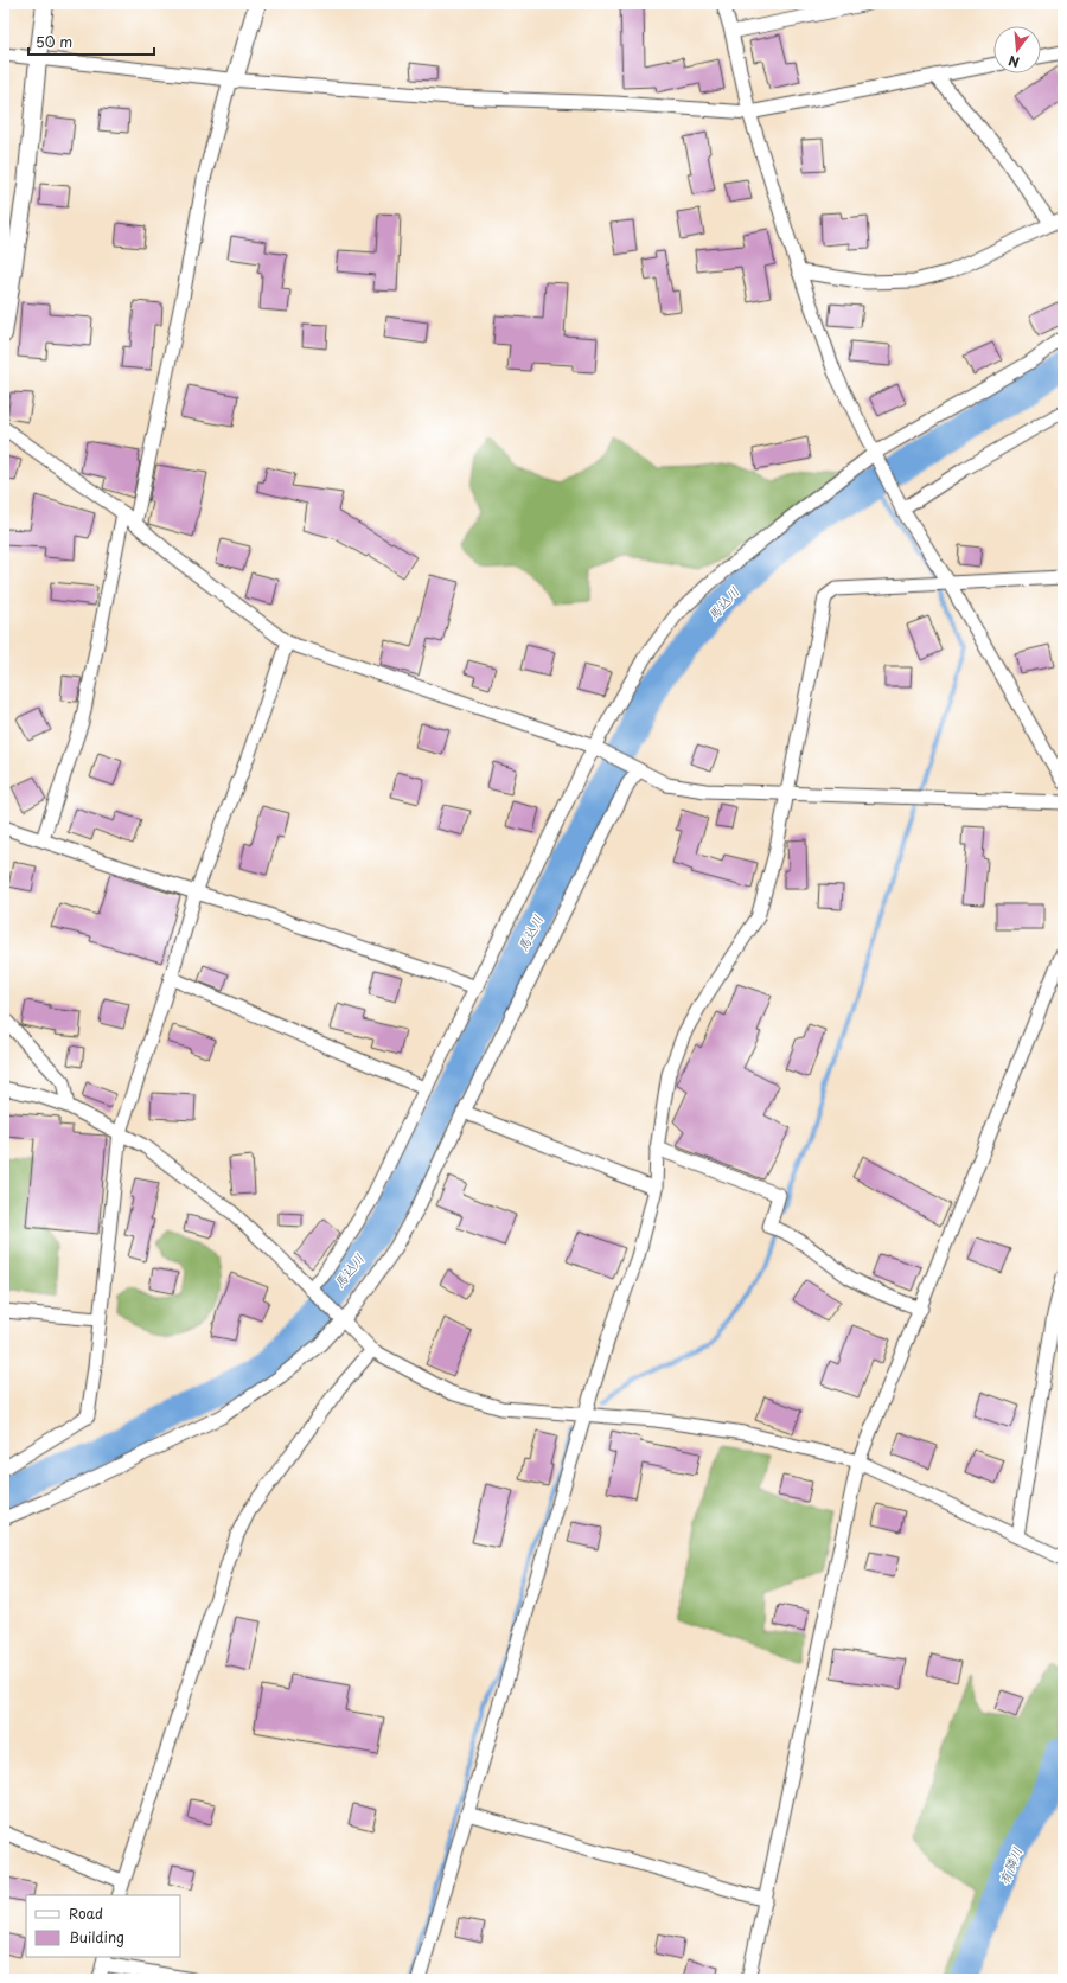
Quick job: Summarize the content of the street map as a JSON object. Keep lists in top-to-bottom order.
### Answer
{
  "water": ["馬込川", "有隣川"],
  "legend": ["Road", "Building"],
  "scale_bar": "50 m",
  "north": "bottom"
}
